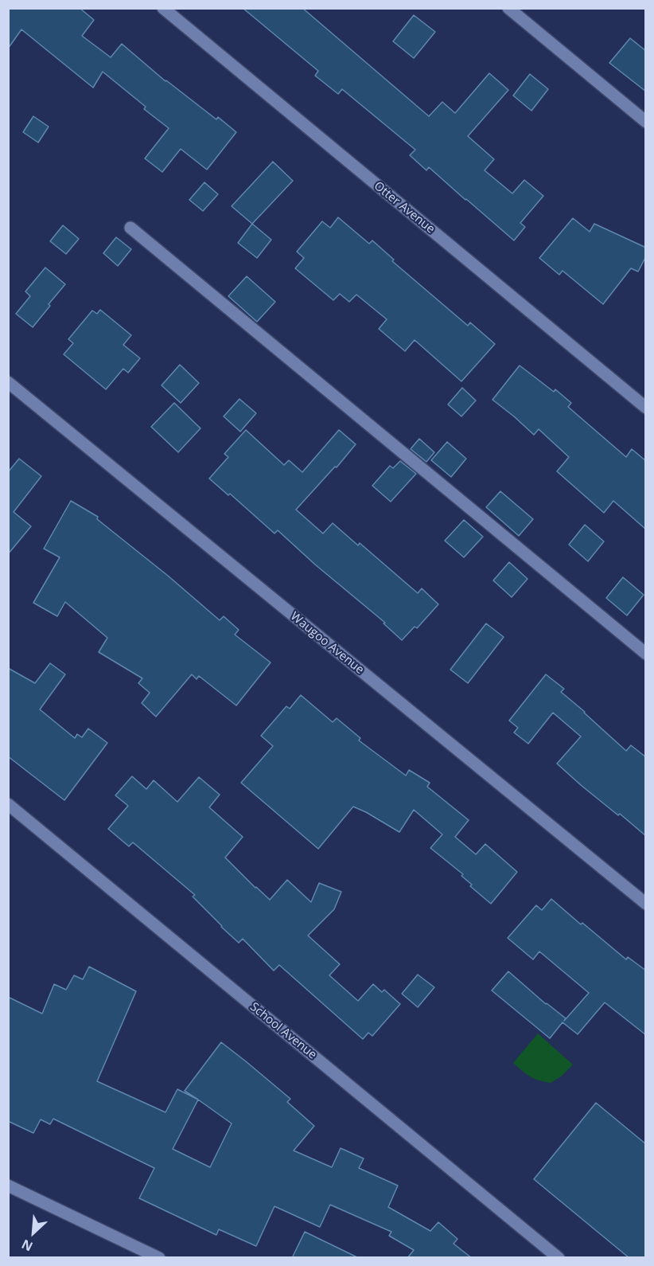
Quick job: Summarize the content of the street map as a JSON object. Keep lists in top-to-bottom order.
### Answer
{
  "streets": {
    "street": ["Otter Avenue", "Waugoo Avenue", "School Avenue"]
  },
  "north": "bottom left"
}
